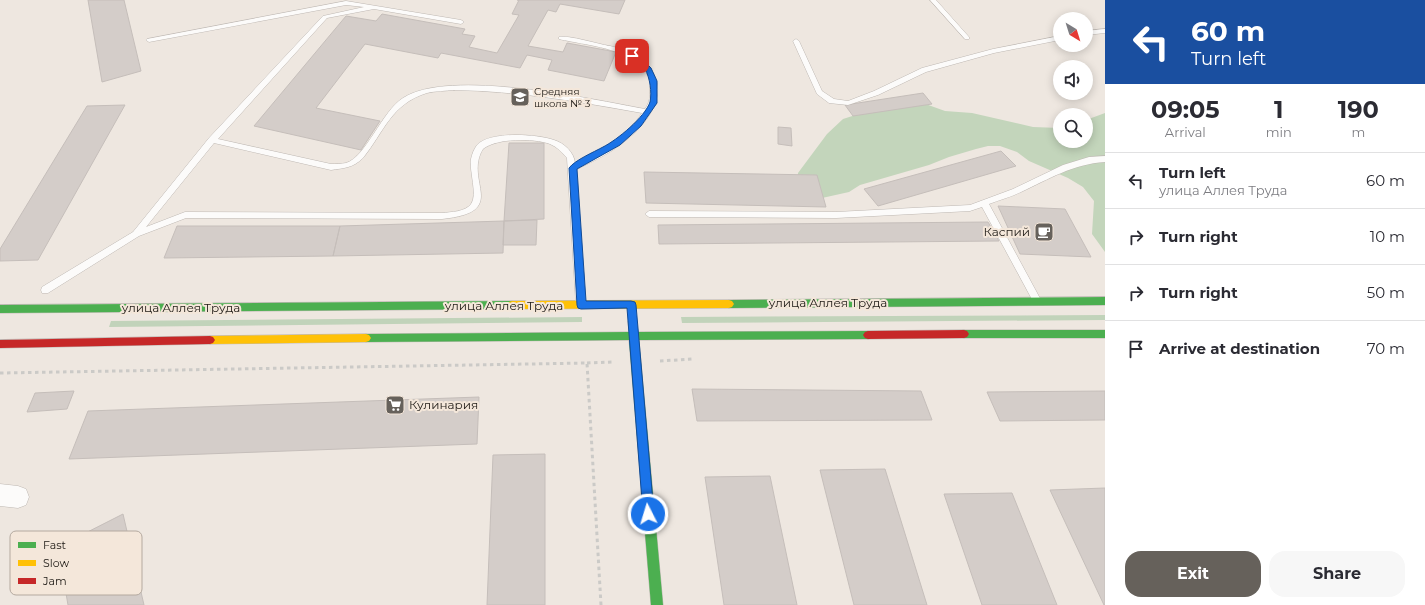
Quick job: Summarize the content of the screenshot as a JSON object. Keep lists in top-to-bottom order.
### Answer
{
  "streets": {
    "street": ["улица Аллея Труда"]
  },
  "places": {
    "school or university": ["Средняя школа № 3"],
    "cafe": ["Каспий"],
    "supermarket": ["Кулинария"]
  },
  "legend": ["Fast", "Slow", "Jam"],
  "north": "bottom right",
  "page": {
    "turn": ["60 m", "Turn left"],
    "eta": [
      "09:05",
      "Arrival",
      "1",
      "min",
      "190",
      "m"
    ],
    "list": [
      {
        "name": "Turn left",
        "note": "улица Аллея Труда",
        "value": "60 m"
      },
      {
        "name": "Turn right",
        "value": "10 m"
      },
      {
        "name": "Turn right",
        "value": "50 m"
      },
      {
        "name": "Arrive at destination",
        "value": "70 m"
      }
    ],
    "buttons": ["Exit", "Share"]
  }
}
